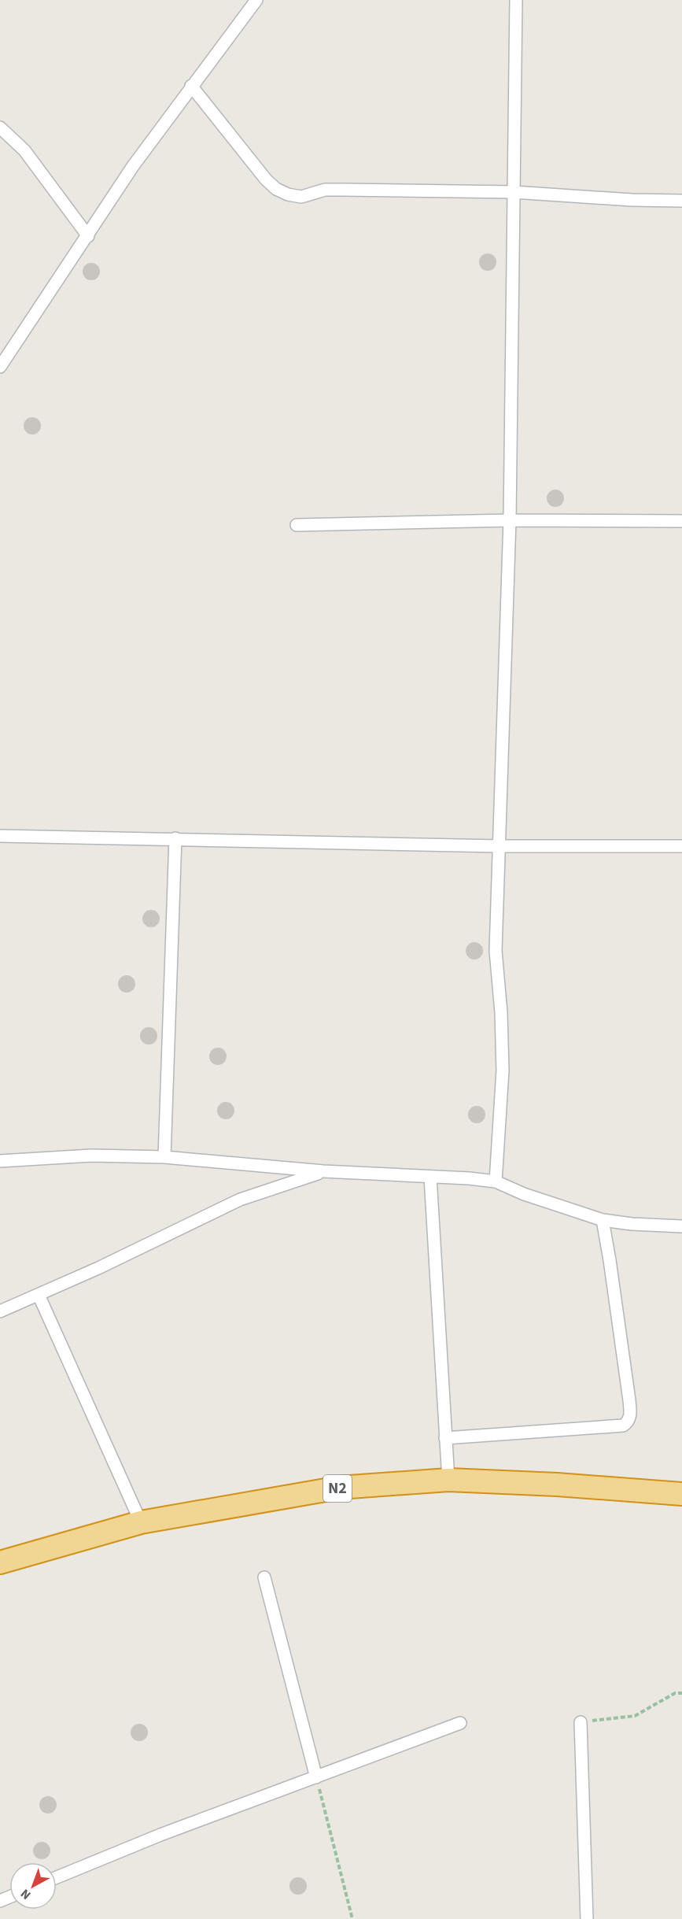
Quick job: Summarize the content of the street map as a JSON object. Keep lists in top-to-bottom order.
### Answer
{
  "streets": {
    "highway": ["N2"]
  },
  "north": "bottom left"
}
